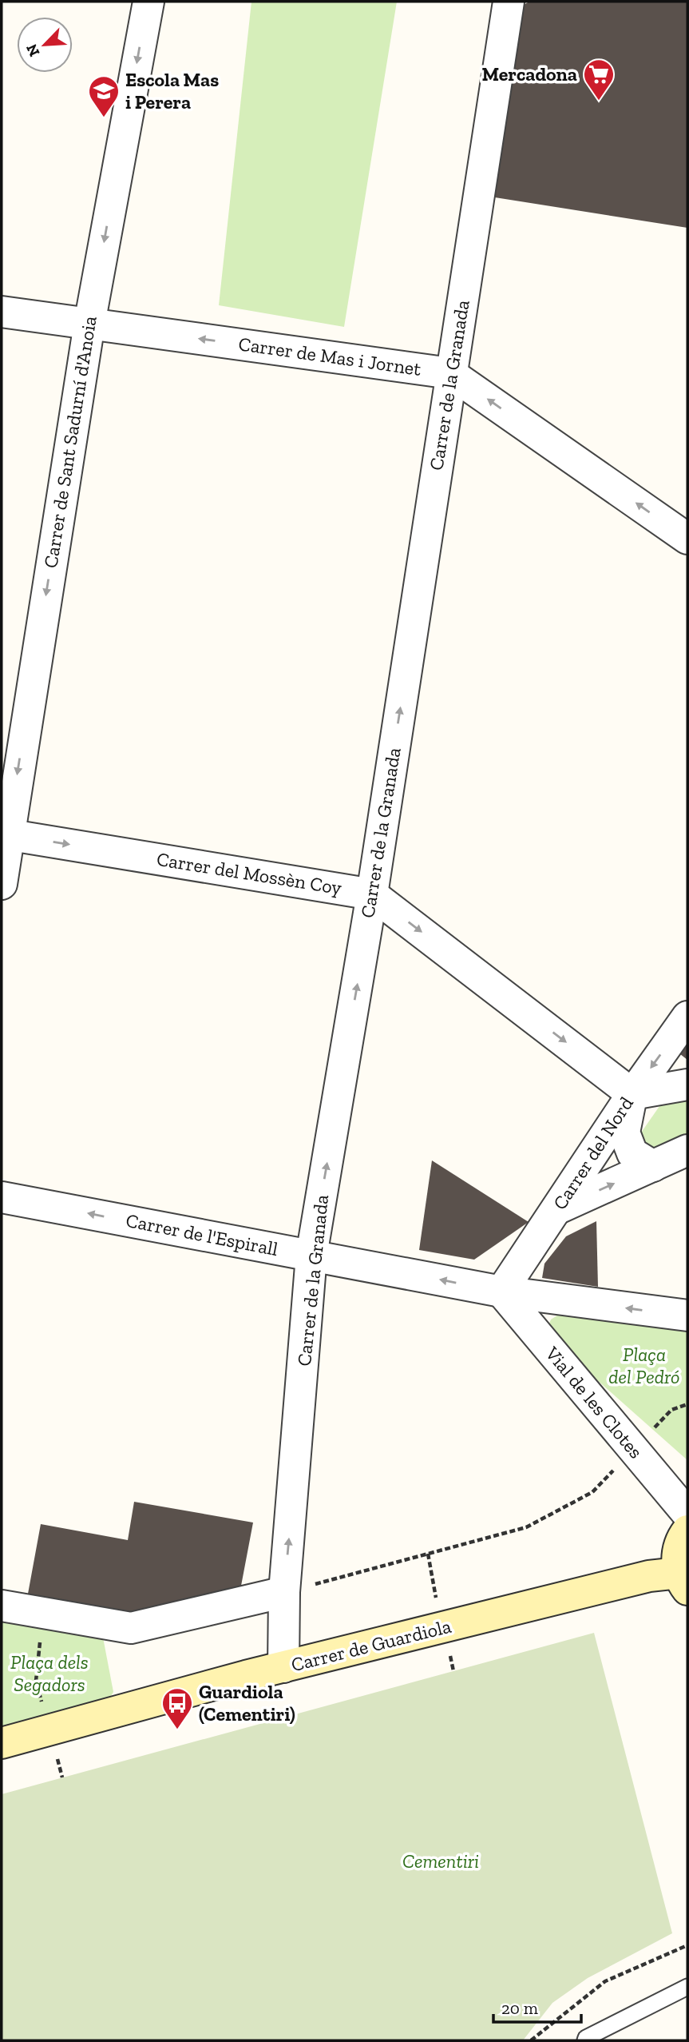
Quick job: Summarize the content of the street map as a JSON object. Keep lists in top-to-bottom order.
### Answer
{
  "streets": {
    "street": [
      "Carrer de Mas i Jornet",
      "Carrer de la Granada",
      "Carrer de Sant Sadurní d'Anoia",
      "Carrer del Mossèn Coy",
      "Carrer del Nord",
      "Carrer de l'Espirall",
      "Vial de les Clotes",
      "Carrer de Guardiola"
    ]
  },
  "crossings": [
    ["Carrer de Mas i Jornet", "Carrer de la Granada"],
    ["Carrer de Mas i Jornet", "Carrer de Sant Sadurní d'Anoia"],
    ["Carrer de la Granada", "Carrer del Mossèn Coy"],
    ["Carrer de la Granada", "Carrer de l'Espirall"],
    ["Carrer de la Granada", "Carrer de Guardiola"],
    ["Carrer de Sant Sadurní d'Anoia", "Carrer del Mossèn Coy"],
    ["Carrer del Mossèn Coy", "Carrer del Nord"],
    ["Carrer del Nord", "Carrer de l'Espirall"],
    ["Carrer del Nord", "Vial de les Clotes"],
    ["Carrer de l'Espirall", "Vial de les Clotes"]
  ],
  "one_way": [
    "Carrer de Mas i Jornet",
    "Carrer de la Granada",
    "Carrer de Sant Sadurní d'Anoia",
    "Carrer del Mossèn Coy",
    "Carrer de l'Espirall"
  ],
  "parks": ["Plaça del Pedró", "Plaça dels Segadors", "Cementiri"],
  "places": {
    "supermarket": ["Mercadona"],
    "school or university": ["Escola Mas i Perera"],
    "bus stop": ["Guardiola (Cementiri)"]
  },
  "scale_bar": "20 m",
  "north": "bottom left"
}
